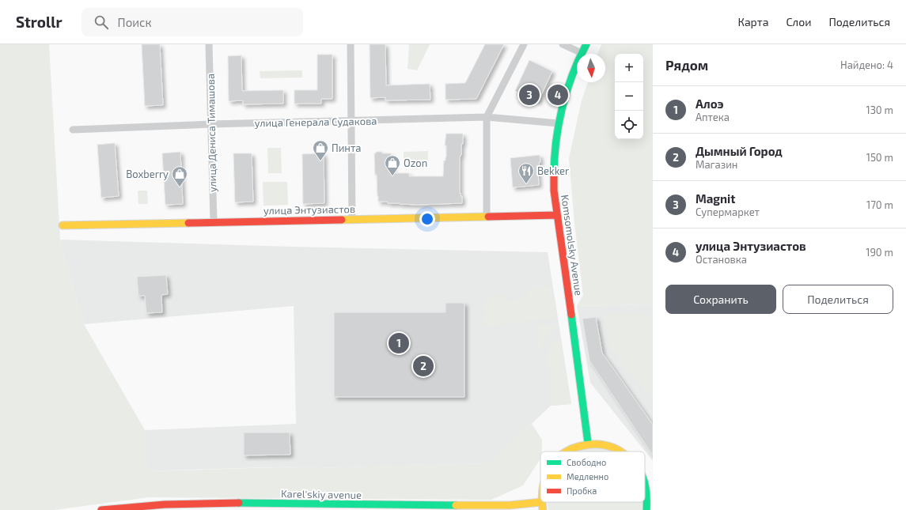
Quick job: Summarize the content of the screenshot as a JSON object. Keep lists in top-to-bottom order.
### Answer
{
  "streets": {
    "street": [
      "улица Генерала Судакова",
      "улица Дениса Тимашова",
      "улица Энтузиастов",
      "Komsomolsky Avenue",
      "Karel'skiy avenue"
    ]
  },
  "crossings": [
    ["улица Генерала Судакова", "улица Дениса Тимашова"],
    ["улица Генерала Судакова", "Komsomolsky Avenue"],
    ["улица Дениса Тимашова", "улица Энтузиастов"],
    ["улица Энтузиастов", "Komsomolsky Avenue"]
  ],
  "places": {
    "shop": ["Пинта", "Ozon", "Boxberry"],
    "restaurant": ["Bekker"]
  },
  "legend": ["Свободно", "Медленно", "Пробка"],
  "north": "bottom",
  "page": {
    "header": "Strollr",
    "search": "Поиск",
    "nav": ["Карта", "Слои", "Поделиться"],
    "heading": ["Рядом", "Найдено: 4"],
    "map_buttons": ["+", "−"],
    "pins": [
      "3",
      "4",
      "1",
      "2"
    ],
    "list": [
      {
        "mark": "1",
        "name": "Алоэ",
        "note": "Аптека",
        "value": "130 m"
      },
      {
        "mark": "2",
        "name": "Дымный Город",
        "note": "Магазин",
        "value": "150 m"
      },
      {
        "mark": "3",
        "name": "Magnit",
        "note": "Супермаркет",
        "value": "170 m"
      },
      {
        "mark": "4",
        "name": "улица Энтузиастов",
        "note": "Остановка",
        "value": "190 m"
      }
    ],
    "buttons": ["Сохранить", "Поделиться"]
  }
}
